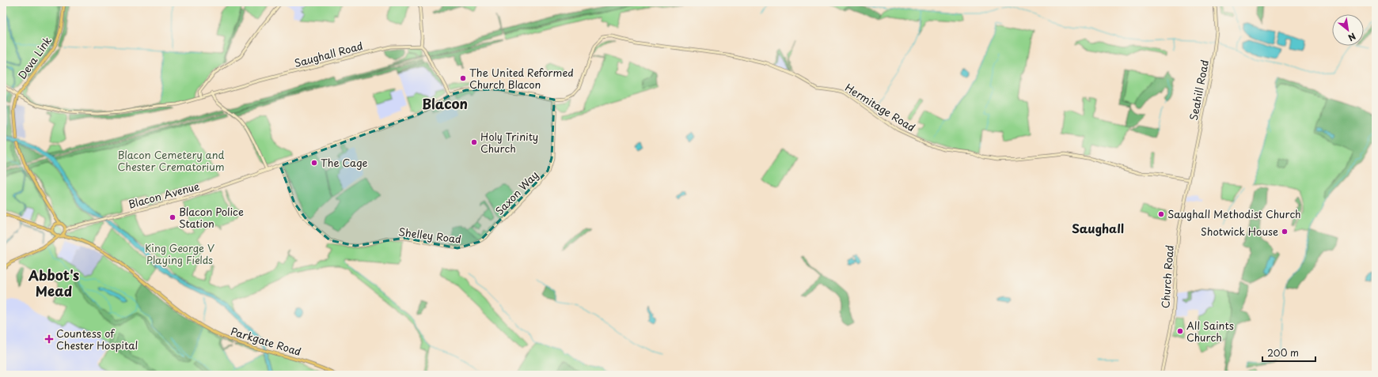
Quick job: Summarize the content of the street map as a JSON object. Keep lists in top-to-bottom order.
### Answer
{
  "streets": {
    "main road": ["Deva Link", "Parkgate Road"],
    "street": [
      "Saughall Road",
      "Seahill Road",
      "Hermitage Road",
      "Saxon Way",
      "Blacon Avenue",
      "Shelley Road",
      "Church Road"
    ]
  },
  "crossings": [
    ["Saughall Road", "Deva Link"],
    ["Seahill Road", "Hermitage Road"],
    ["Seahill Road", "Church Road"],
    ["Hermitage Road", "Saxon Way"],
    ["Hermitage Road", "Church Road"],
    ["Saxon Way", "Shelley Road"],
    ["Blacon Avenue", "Shelley Road"],
    ["Blacon Avenue", "Parkgate Road"]
  ],
  "districts": ["Blacon", "Saughall", "Abbot's Mead"],
  "parks": ["Blacon Cemetery and Chester Crematorium", "King George V Playing Fields"],
  "places": {
    "other": [
      "The United Reformed Church Blacon",
      "Holy Trinity Church",
      "The Cage",
      "Saughall Methodist Church",
      "Blacon Police Station",
      "Shotwick House",
      "All Saints Church"
    ],
    "health": ["Countess of Chester Hospital"]
  },
  "scale_bar": "200 m",
  "north": "bottom right"
}
